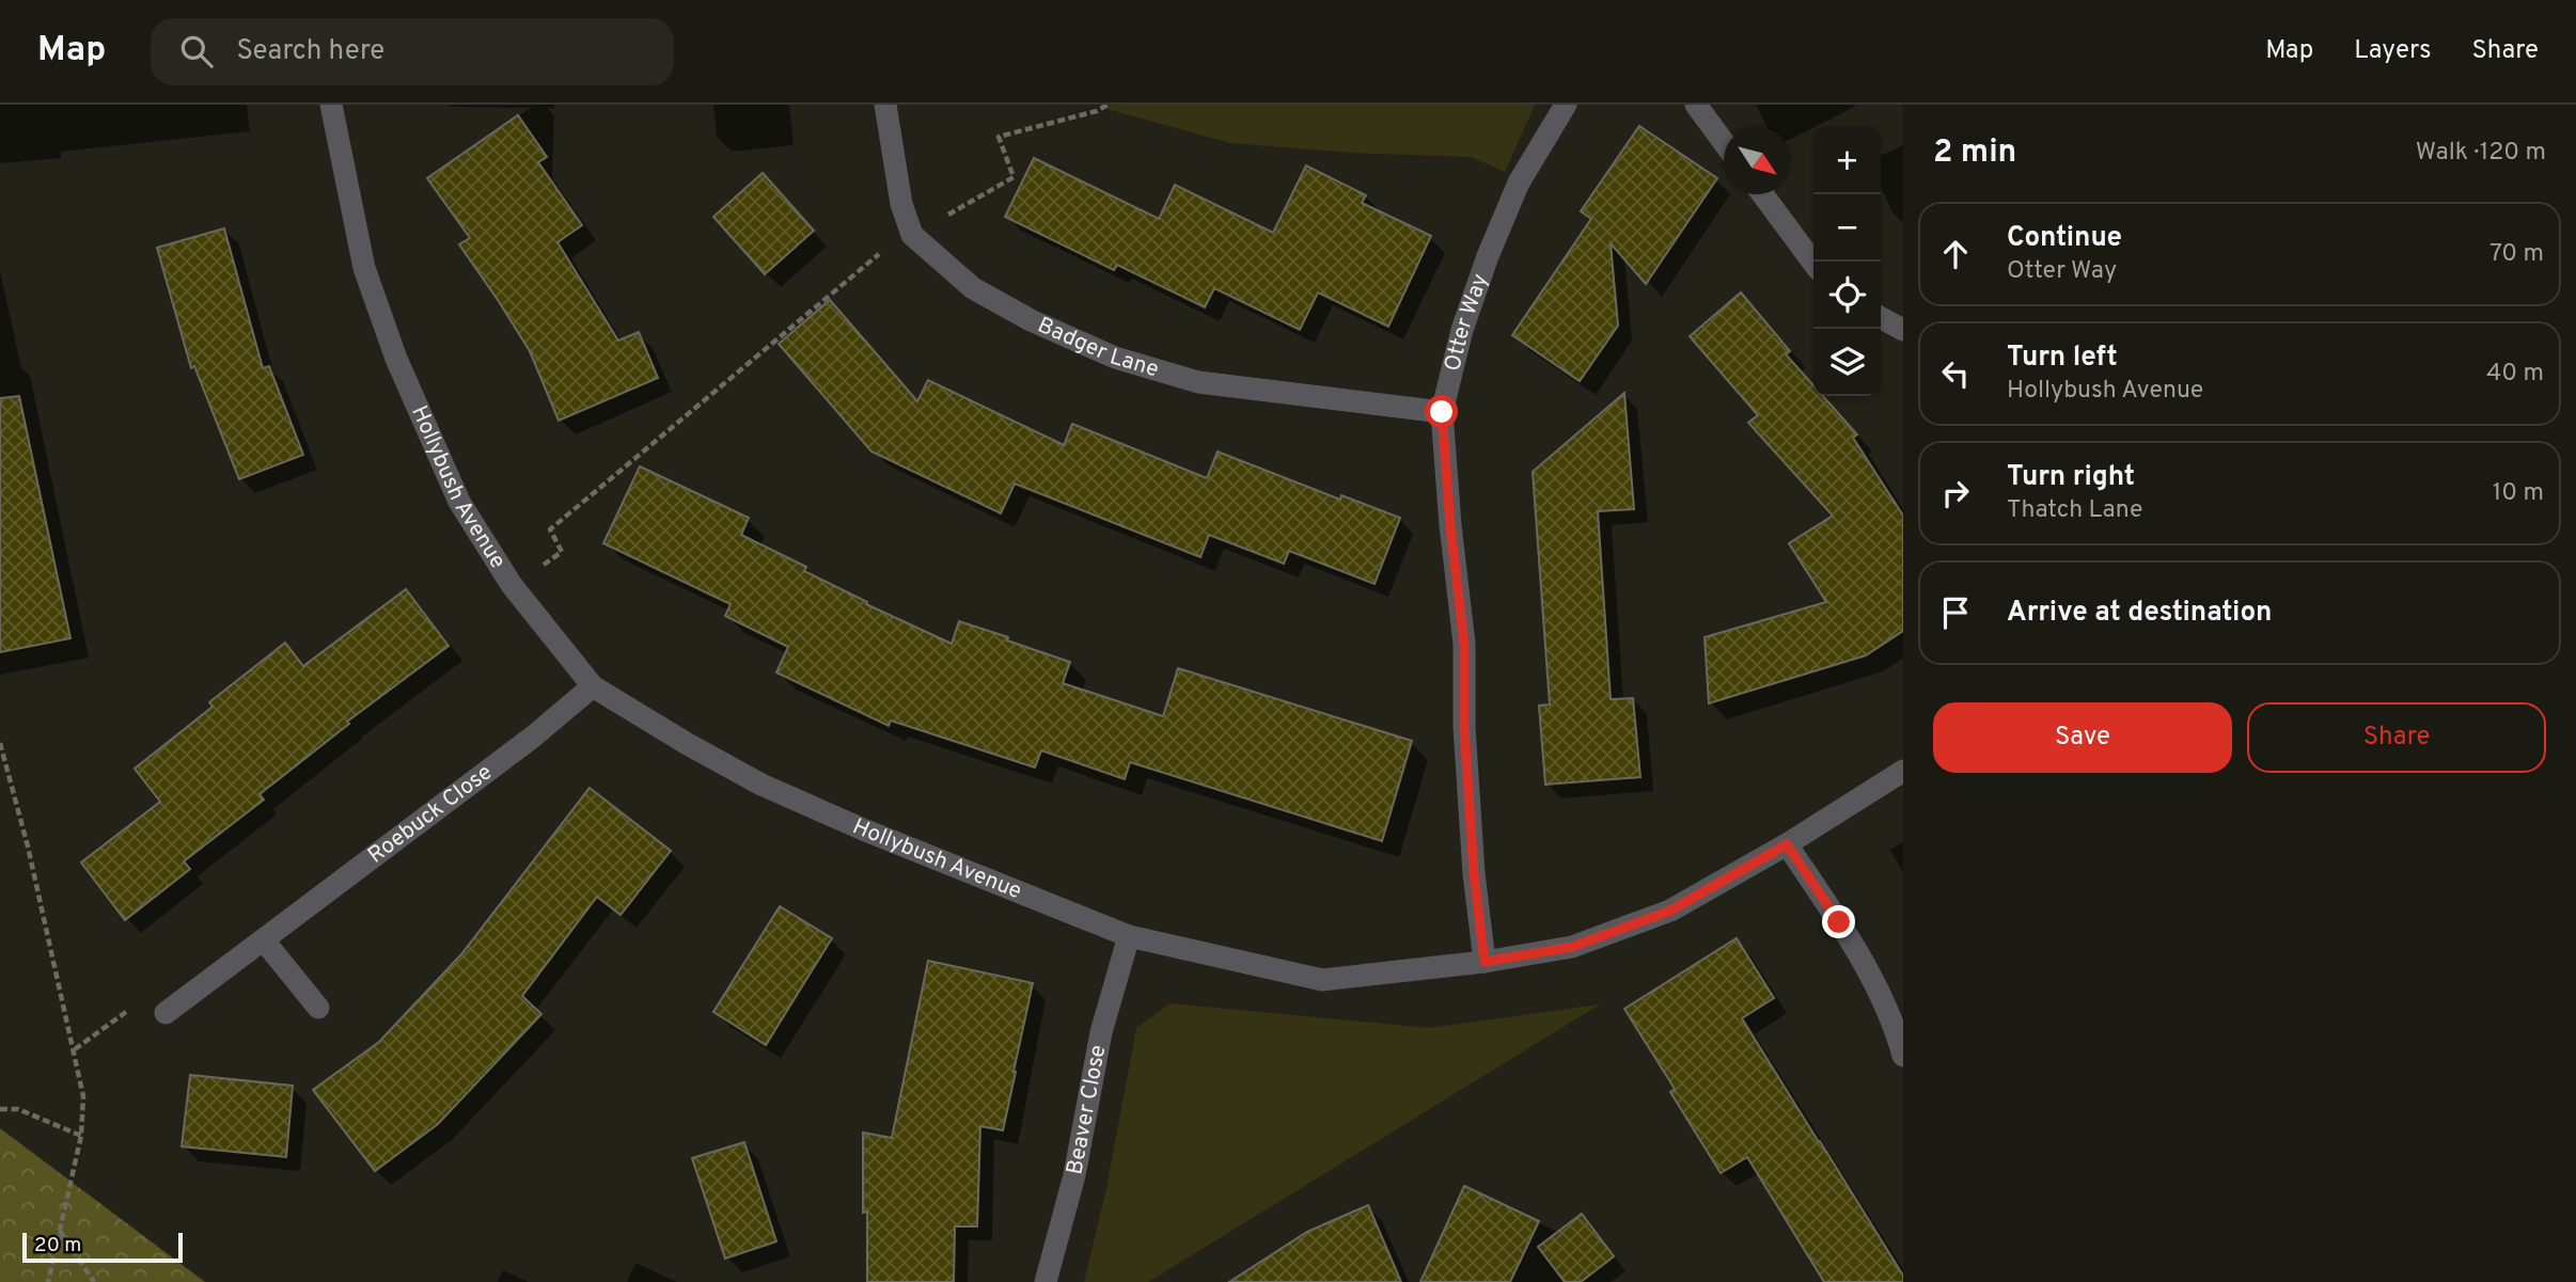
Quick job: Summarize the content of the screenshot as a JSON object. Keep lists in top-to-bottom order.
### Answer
{
  "streets": {
    "street": [
      "Otter Way",
      "Badger Lane",
      "Hollybush Avenue",
      "Roebuck Close",
      "Beaver Close"
    ]
  },
  "crossings": [
    ["Otter Way", "Badger Lane"],
    ["Otter Way", "Hollybush Avenue"],
    ["Hollybush Avenue", "Roebuck Close"],
    ["Hollybush Avenue", "Beaver Close"]
  ],
  "scale_bar": "20 m",
  "north": "bottom right",
  "page": {
    "header": "Map",
    "search": "Search here",
    "nav": ["Map", "Layers", "Share"],
    "heading": ["2 min", "Walk · 120 m"],
    "map_buttons": ["+", "−"],
    "list": [
      ["Continue", "Otter Way", "70 m"],
      ["Turn left", "Hollybush Avenue", "40 m"],
      ["Turn right", "Thatch Lane", "10 m"],
      "Arrive at destination"
    ],
    "buttons": ["Save", "Share"],
    "scale": "20 m"
  }
}
